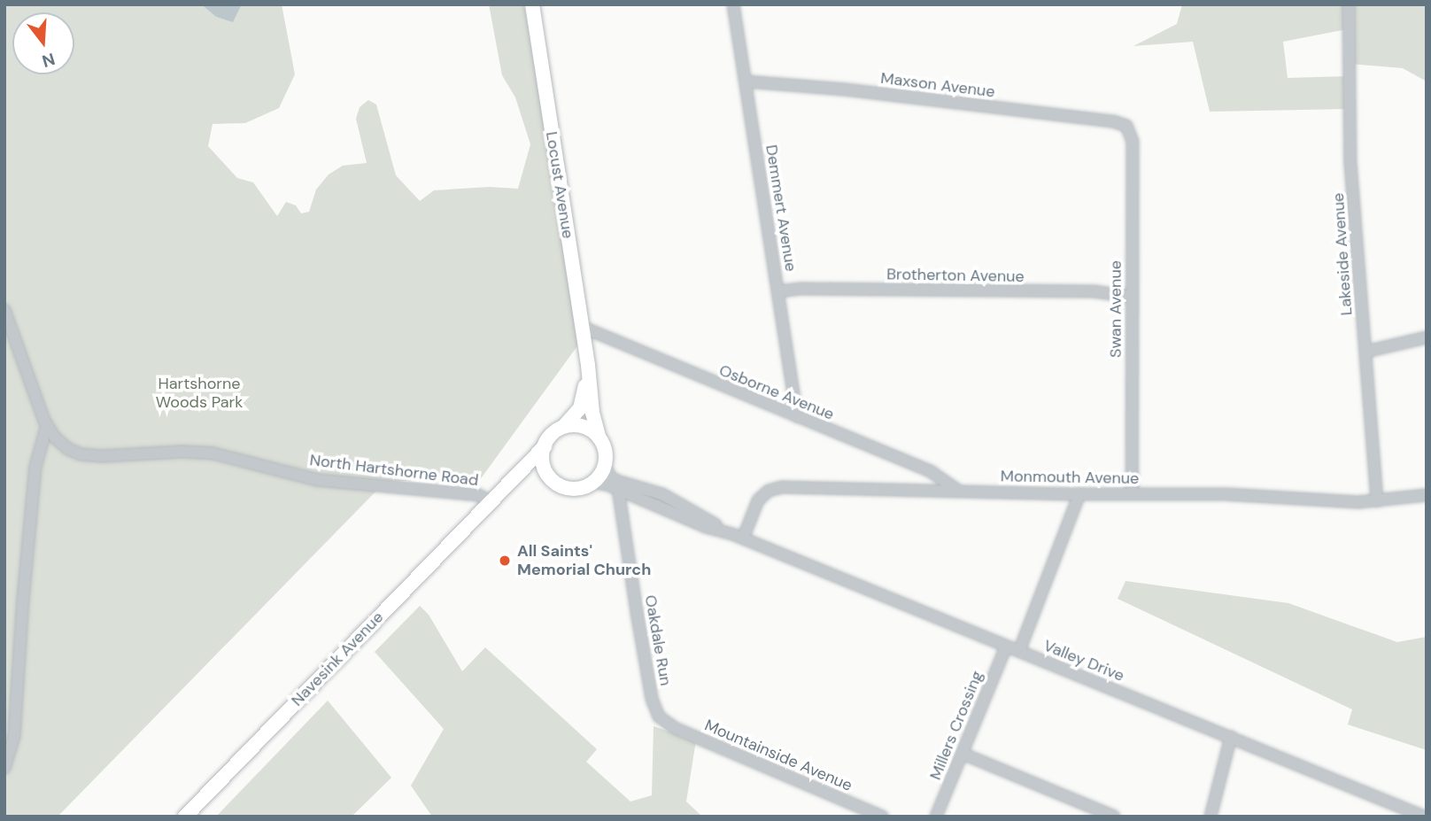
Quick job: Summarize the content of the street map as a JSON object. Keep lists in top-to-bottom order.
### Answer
{
  "streets": {
    "main road": ["Locust Avenue", "Navesink Avenue"],
    "street": [
      "Maxson Avenue",
      "Demmert Avenue",
      "Lakeside Avenue",
      "Brotherton Avenue",
      "Swan Avenue",
      "Osborne Avenue",
      "North Hartshorne Road",
      "Monmouth Avenue",
      "Oakdale Run",
      "Valley Drive",
      "Millers Crossing",
      "Mountainside Avenue"
    ]
  },
  "crossings": [
    ["Maxson Avenue", "Demmert Avenue"],
    ["Maxson Avenue", "Swan Avenue"],
    ["Locust Avenue", "Osborne Avenue"],
    ["Locust Avenue", "Navesink Avenue"],
    ["Locust Avenue", "Valley Drive"],
    ["Demmert Avenue", "Brotherton Avenue"],
    ["Demmert Avenue", "Osborne Avenue"],
    ["Lakeside Avenue", "Monmouth Avenue"],
    ["Brotherton Avenue", "Swan Avenue"],
    ["Swan Avenue", "Monmouth Avenue"],
    ["Osborne Avenue", "Monmouth Avenue"],
    ["North Hartshorne Road", "Navesink Avenue"],
    ["Monmouth Avenue", "Valley Drive"],
    ["Oakdale Run", "Valley Drive"],
    ["Oakdale Run", "Mountainside Avenue"],
    ["Navesink Avenue", "Valley Drive"],
    ["Valley Drive", "Millers Crossing"]
  ],
  "parks": ["Hartshorne Woods Park"],
  "places": ["All Saints' Memorial Church"],
  "north": "bottom"
}
